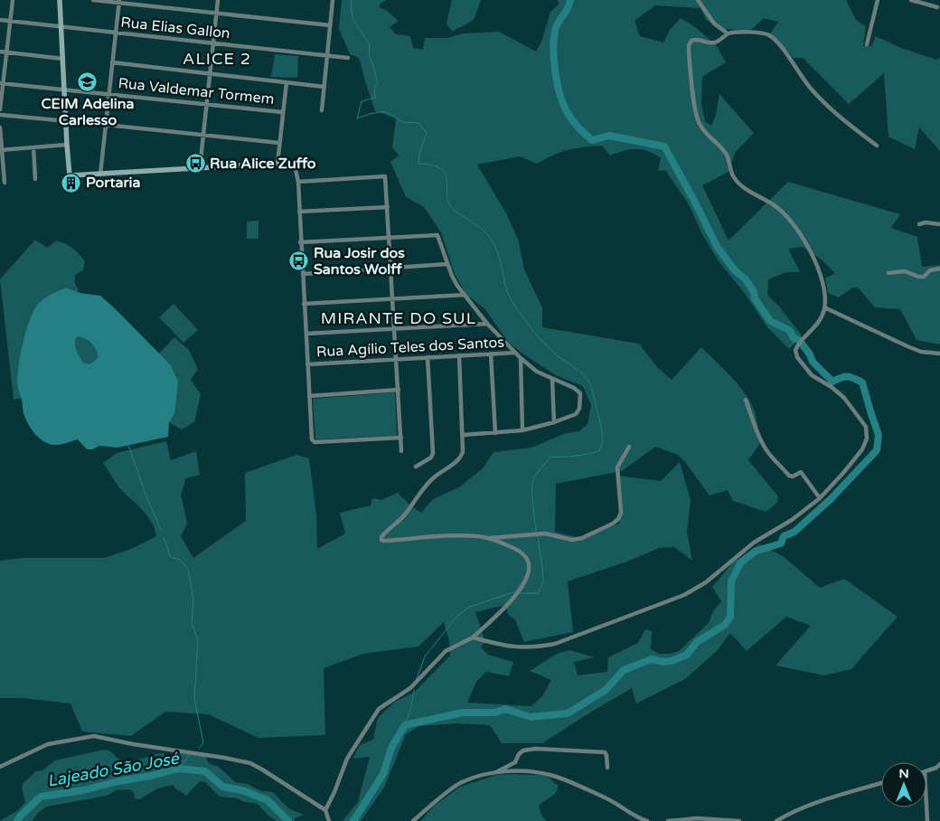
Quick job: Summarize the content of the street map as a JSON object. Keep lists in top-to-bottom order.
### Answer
{
  "streets": {
    "street": ["Rua Elias Gallon", "Rua Valdemar Tormem", "Rua Agílio Teles dos Santos"]
  },
  "districts": ["ALICE 2", "MIRANTE DO SUL"],
  "water": ["Lajeado São José"],
  "places": {
    "school or university": ["CEIM Adelina Carlesso"],
    "bus stop": ["Rua Alice Zuffo", "Rua Josir dos Santos Wolff"],
    "building": ["Portaria"]
  },
  "north": "top"
}
